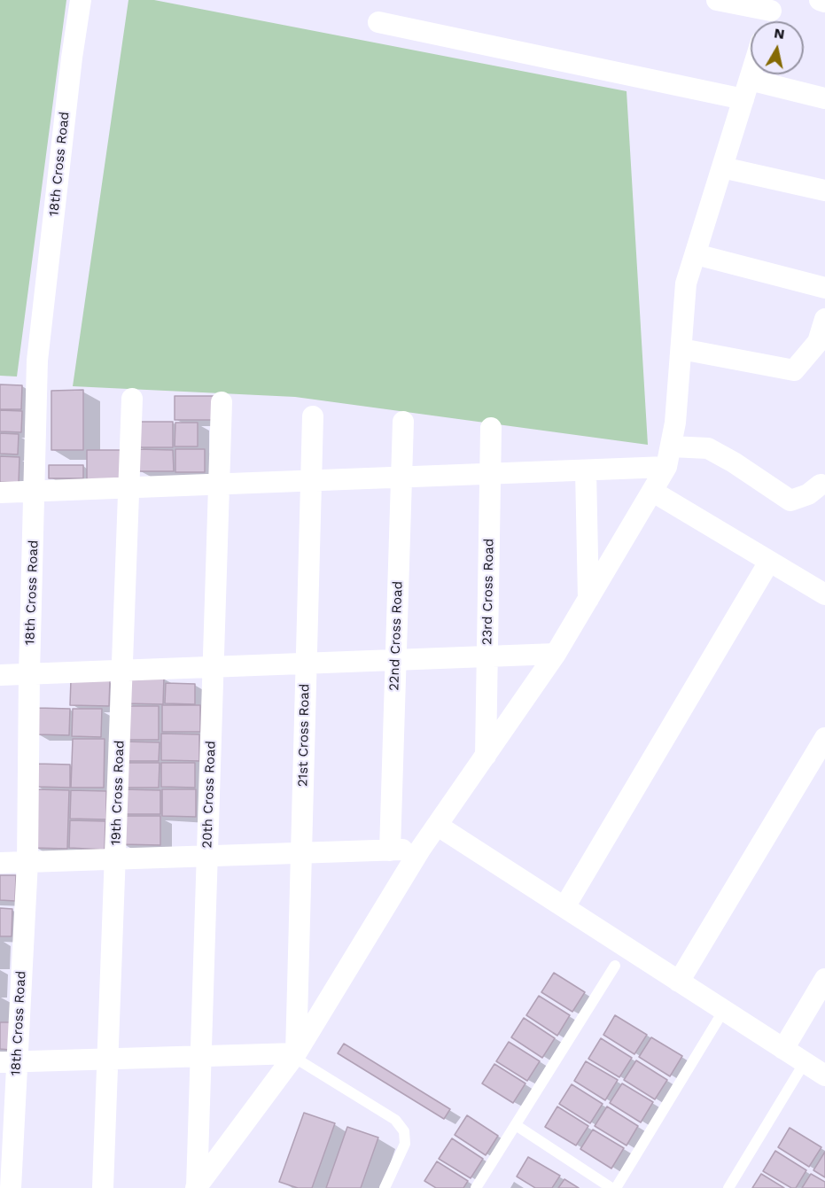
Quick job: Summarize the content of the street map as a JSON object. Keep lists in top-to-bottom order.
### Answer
{
  "streets": {
    "street": [
      "18th Cross Road",
      "23rd Cross Road",
      "22nd Cross Road",
      "21st Cross Road",
      "19th Cross Road",
      "20th Cross Road"
    ]
  },
  "north": "top"
}
